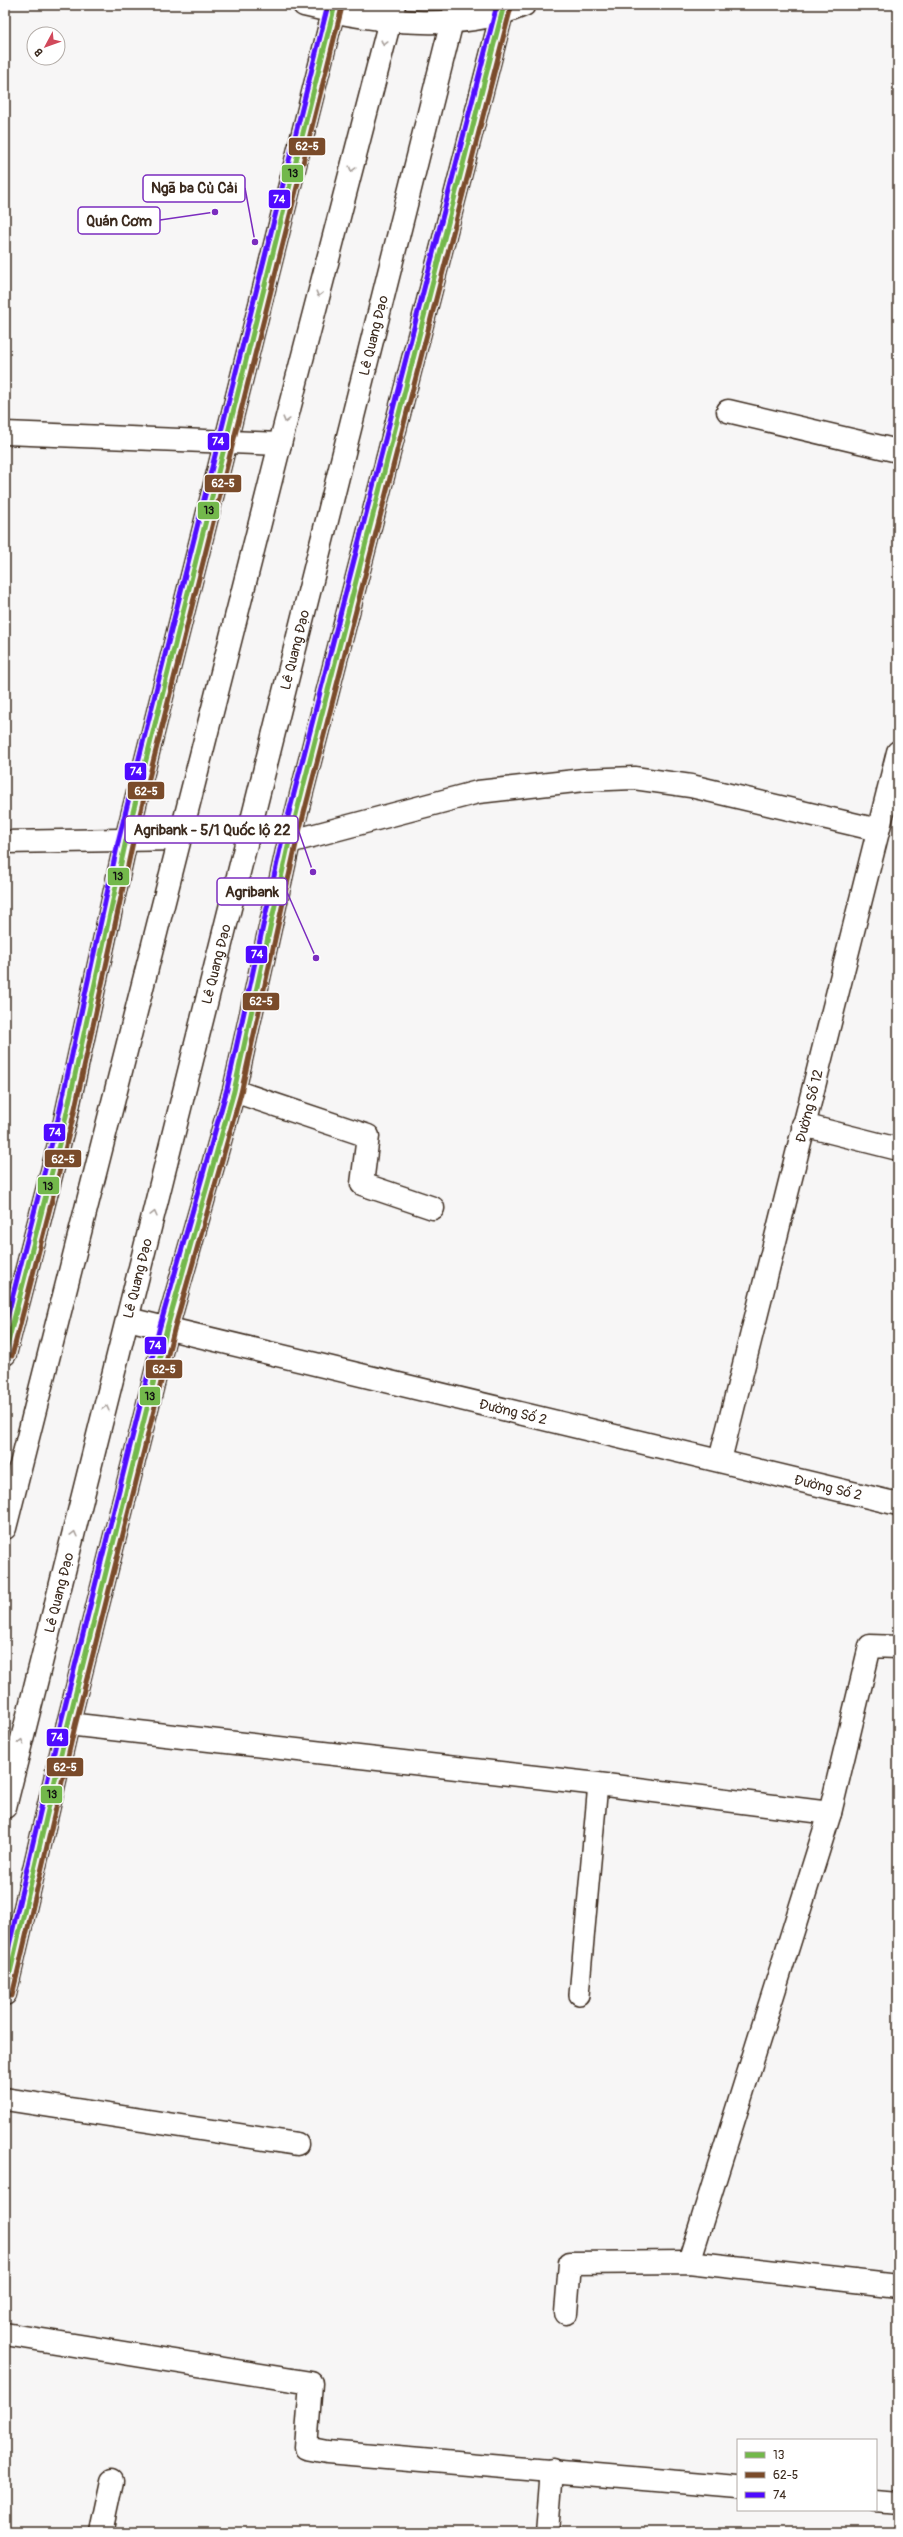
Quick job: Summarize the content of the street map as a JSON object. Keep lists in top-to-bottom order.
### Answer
{
  "streets": {
    "main road": ["Lê Quang Đạo", "Đường Số 12", "Đường Số 2"]
  },
  "crossings": [
    ["Lê Quang Đạo", "Đường Số 2"],
    ["Đường Số 12", "Đường Số 2"]
  ],
  "places": [
    "Quán Cơm",
    "Ngã ba Củ Cải",
    "Agribank - 5/1 Quốc lộ 22",
    "Agribank"
  ],
  "lines": ["transit line 13", "transit line 74", "transit line 62-5"],
  "legend": ["13", "62-5", "74"],
  "north": "bottom left"
}
